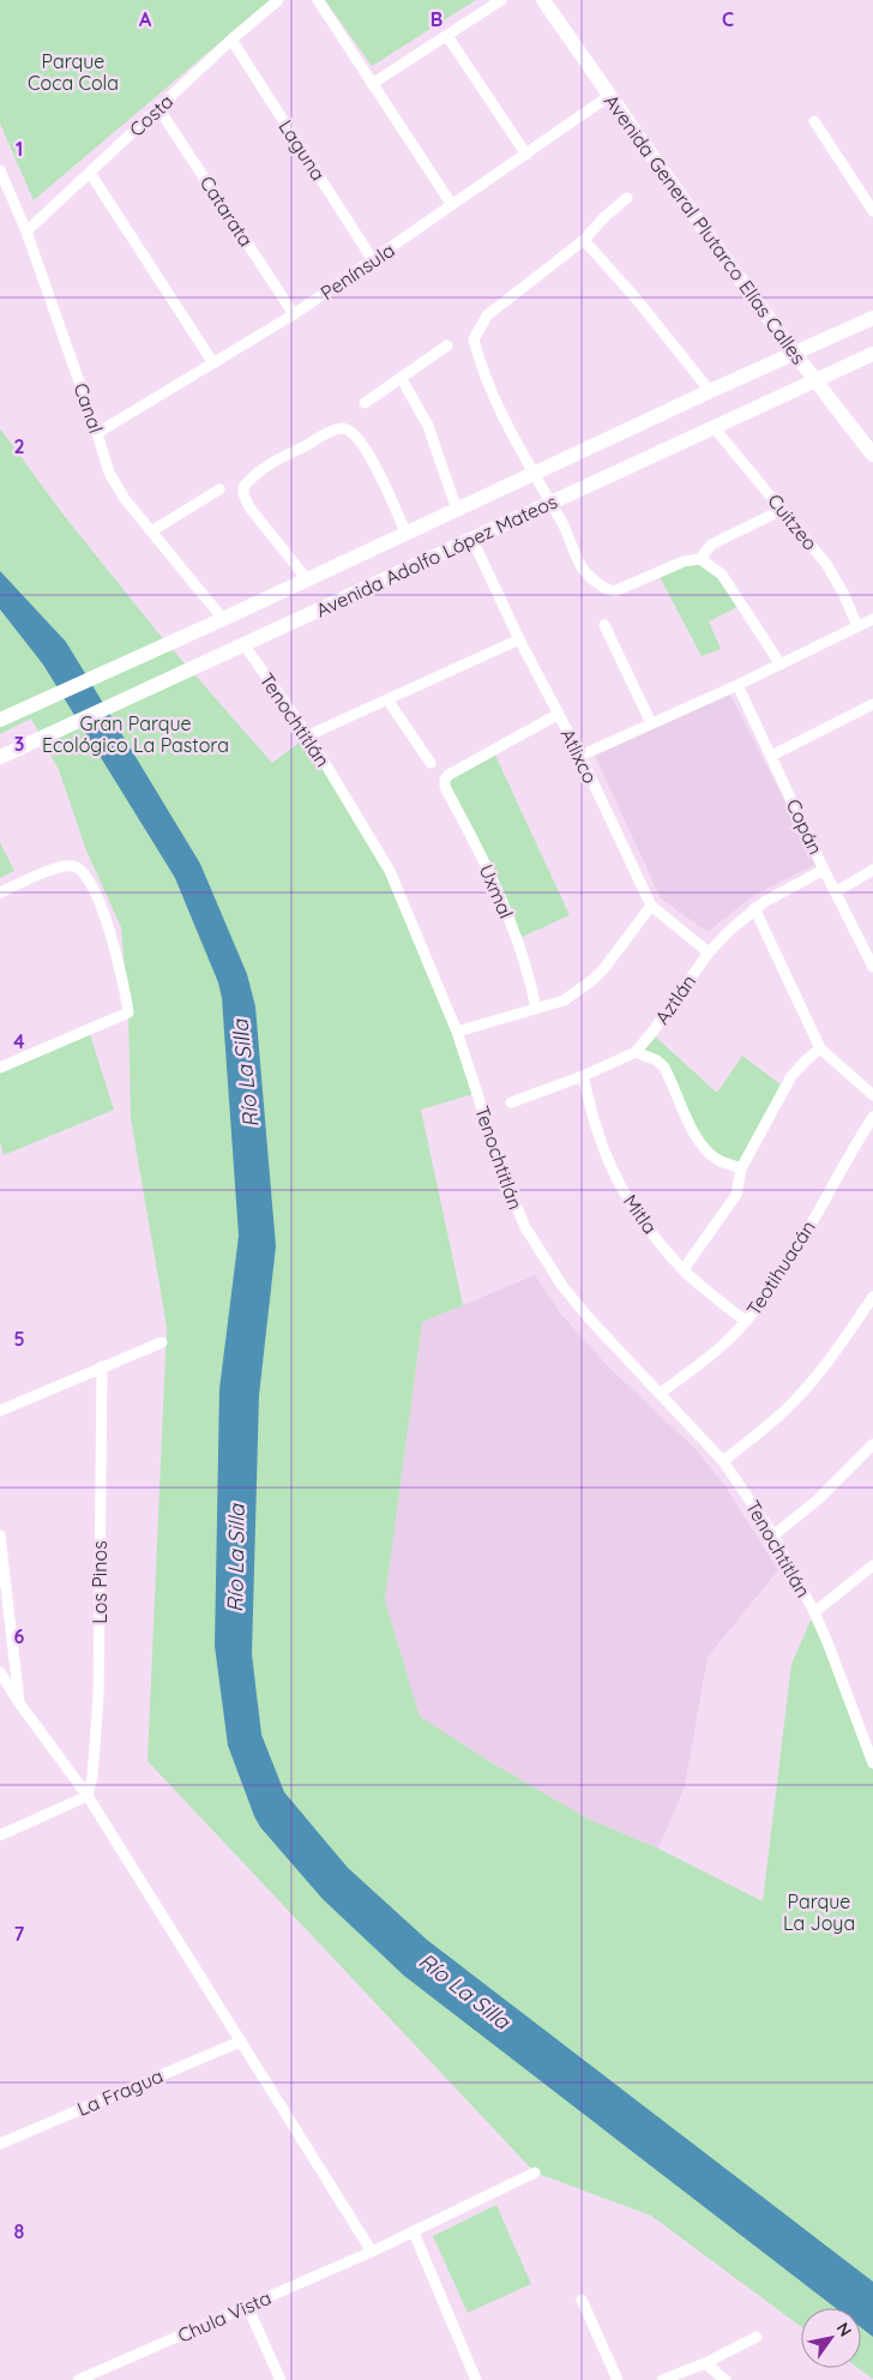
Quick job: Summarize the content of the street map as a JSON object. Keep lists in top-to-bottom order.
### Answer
{
  "streets": {
    "main road": ["Avenida General Plutarco Elías Calles", "Avenida Adolfo López Mateos"],
    "street": [
      "Costa",
      "Laguna",
      "Catarata",
      "Península",
      "Canal",
      "Cuitzeo",
      "Tenochtitlán",
      "Atlixco",
      "Copán",
      "Uxmal",
      "Aztlán",
      "Mitla",
      "Teotihuacán",
      "Los Pinos",
      "La Fragua",
      "Chula Vista"
    ]
  },
  "crossings": [
    ["Costa", "Laguna"],
    ["Costa", "Catarata"],
    ["Costa", "Canal"],
    ["Laguna", "Península"],
    ["Catarata", "Península"],
    ["Avenida General Plutarco Elías Calles", "Península"],
    ["Avenida General Plutarco Elías Calles", "Avenida Adolfo López Mateos"],
    ["Península", "Canal"],
    ["Canal", "Avenida Adolfo López Mateos"],
    ["Cuitzeo", "Avenida Adolfo López Mateos"],
    ["Avenida Adolfo López Mateos", "Tenochtitlán"],
    ["Avenida Adolfo López Mateos", "Atlixco"],
    ["Tenochtitlán", "Teotihuacán"],
    ["Atlixco", "Uxmal"],
    ["Atlixco", "Aztlán"],
    ["Copán", "Aztlán"],
    ["Mitla", "Teotihuacán"]
  ],
  "water": ["Río La Silla"],
  "parks": ["Parque Coca Cola", "Gran Parque Ecológico La Pastora", "Parque La Joya"],
  "north": "top right",
  "grid": {
    "columns": ["A", "B", "C"],
    "rows": [
      "1",
      "2",
      "3",
      "4",
      "5",
      "6",
      "7",
      "8"
    ]
  }
}
